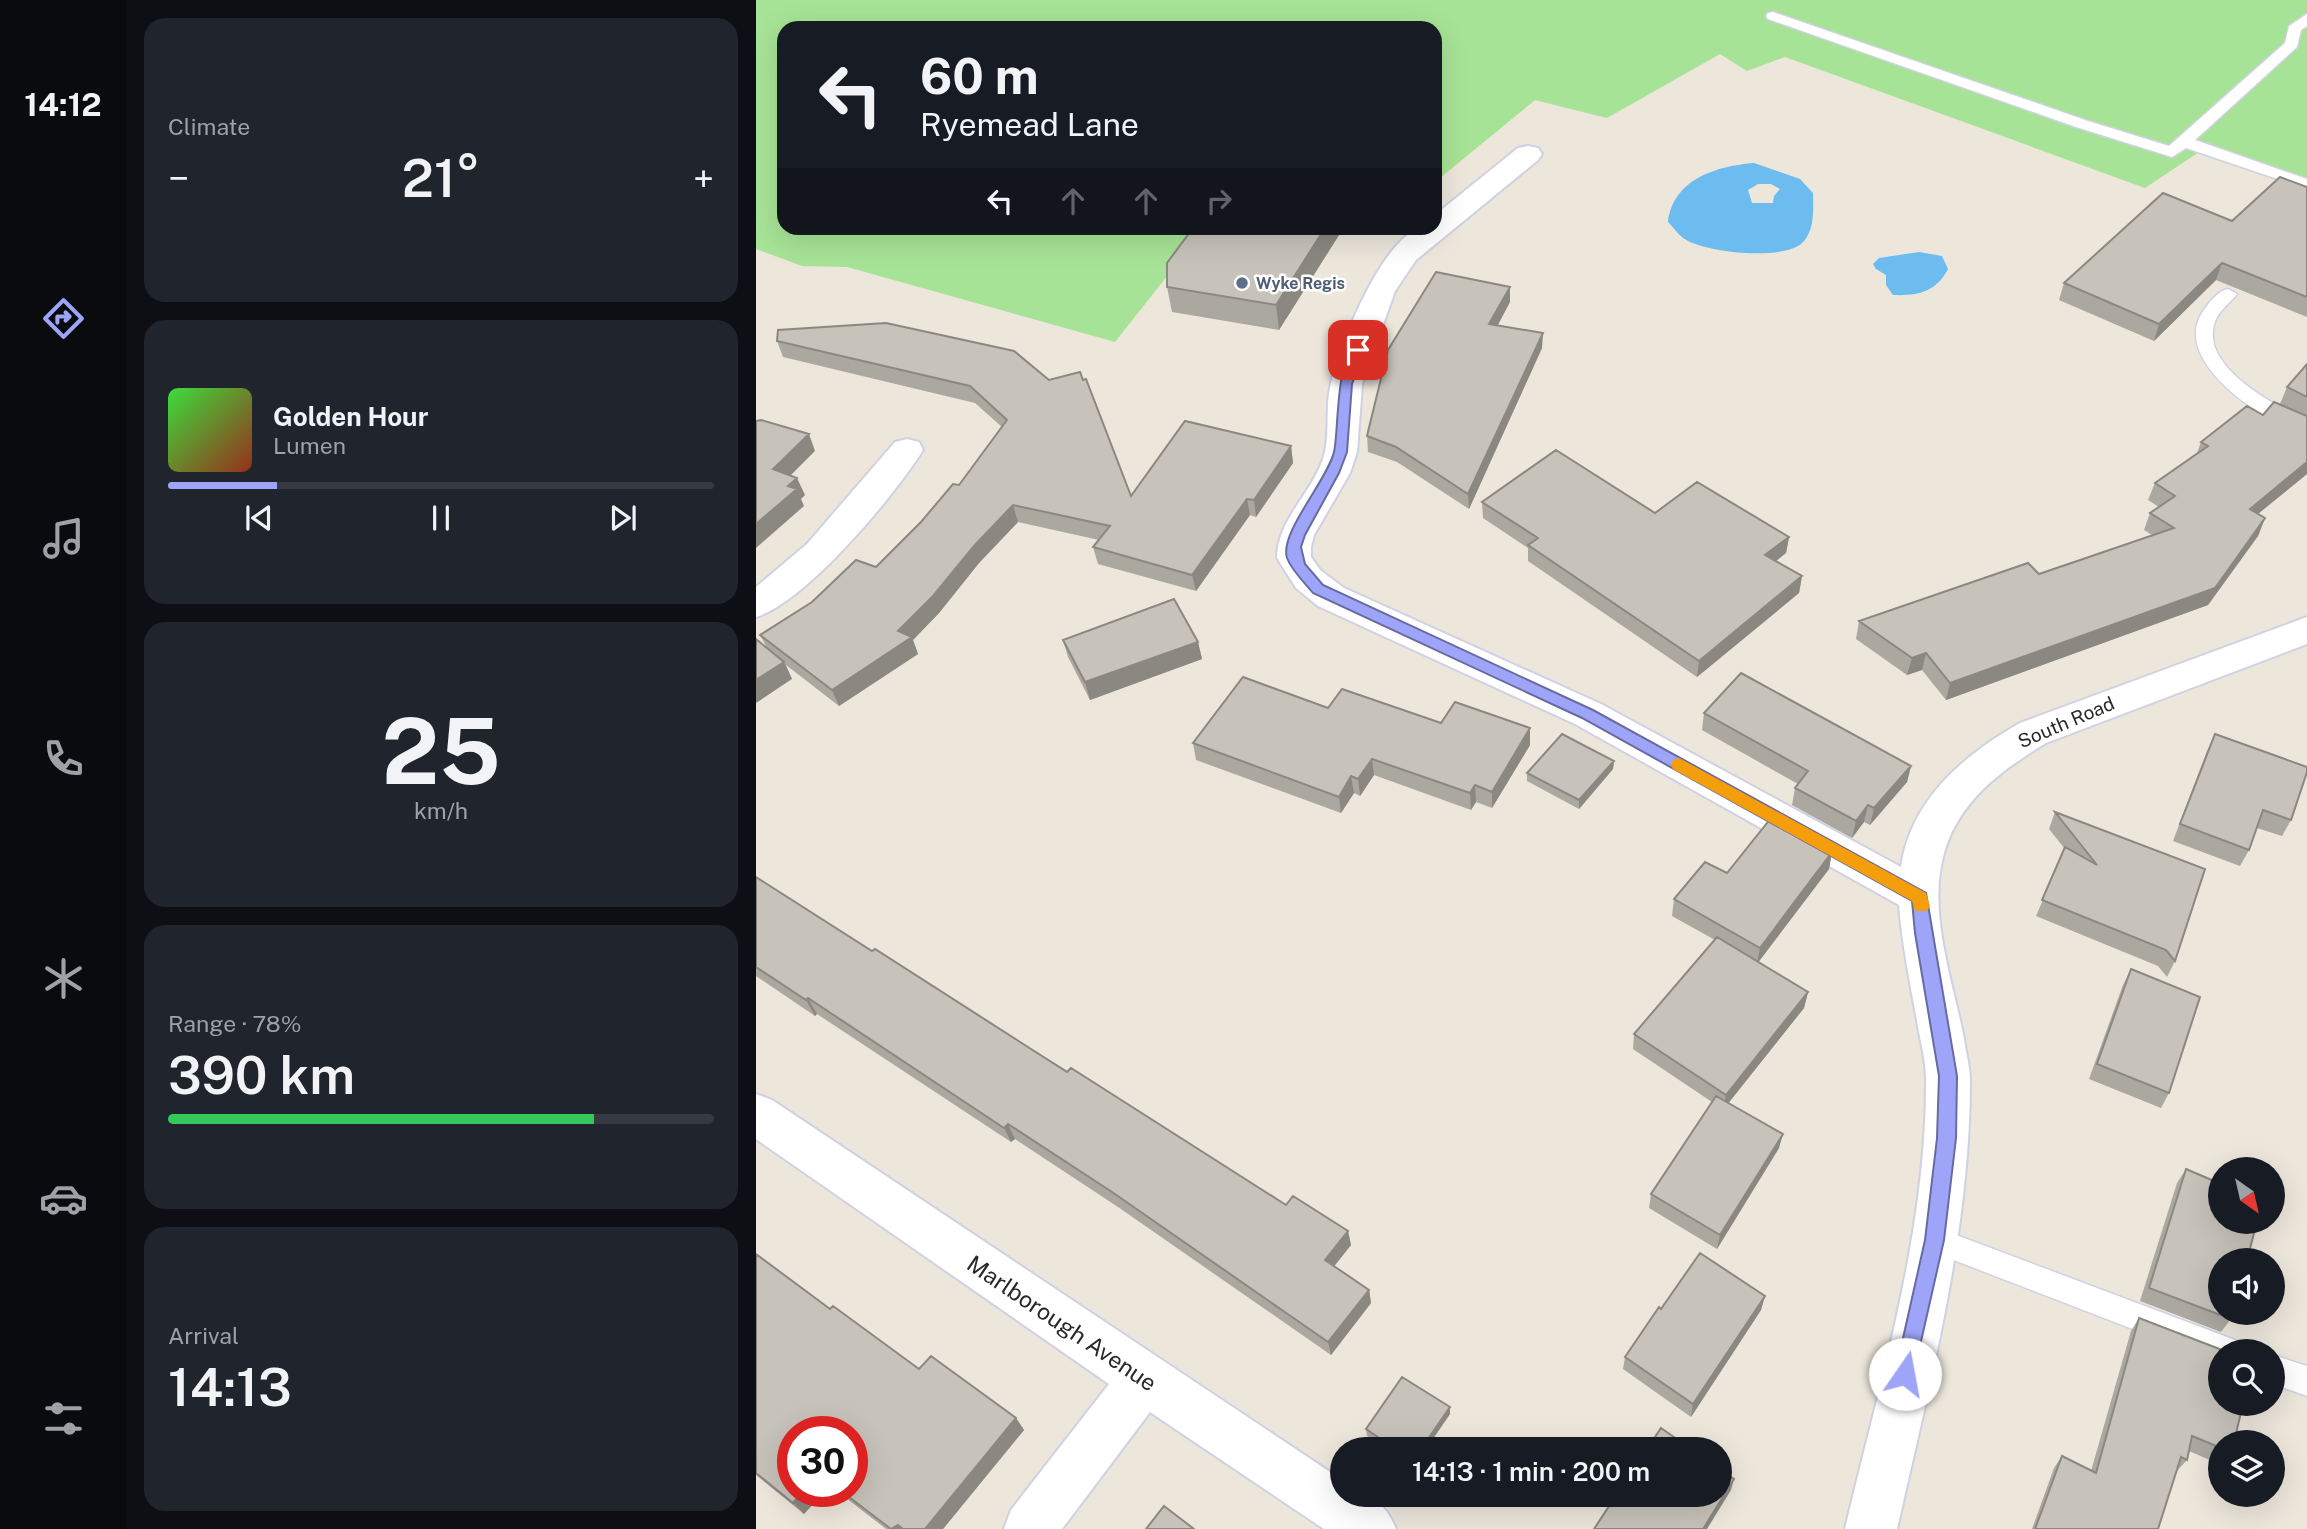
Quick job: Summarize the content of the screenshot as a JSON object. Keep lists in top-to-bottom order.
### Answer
{
  "streets": {
    "street": ["South Road", "Marlborough Avenue"]
  },
  "places": ["Wyke Regis"],
  "north": "bottom right",
  "page": {
    "tabs": "14:12",
    "tile": [
      "Climate",
      ["25", "km/h"],
      ["Range · 78%", "390 km"],
      ["Arrival", "14:13"]
    ],
    "turn": ["60 m", "Ryemead Lane"],
    "heat": ["−", "21°", "+"],
    "song": ["Golden Hour", "Lumen"],
    "limit": "30",
    "trip": "14:13 · 1 min · 200 m"
  }
}
